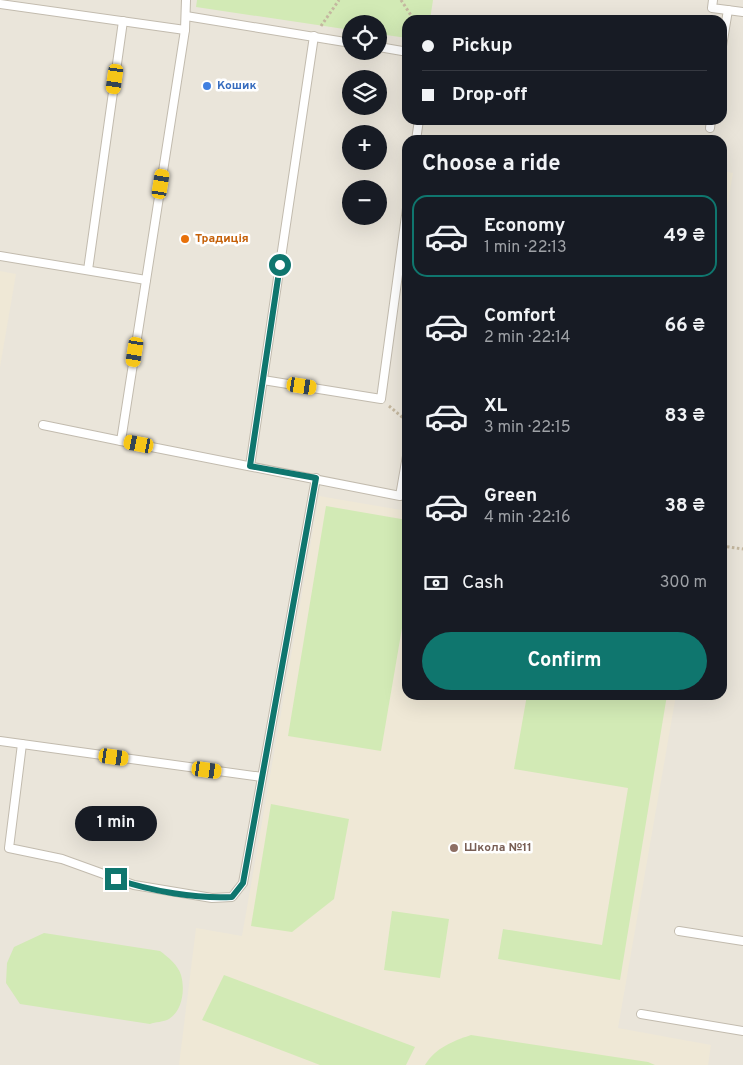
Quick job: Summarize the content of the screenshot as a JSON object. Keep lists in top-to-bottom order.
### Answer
{
  "places": ["Кошик", "Традиція", "Школа №11"],
  "page": {
    "map_buttons": ["+", "−"],
    "banner": ["Pickup", "Drop-off"],
    "heading": "Choose a ride",
    "list": [
      {
        "name": "Economy",
        "note": "1 min · 22:13",
        "value": "49 ₴"
      },
      {
        "name": "Comfort",
        "note": "2 min · 22:14",
        "value": "66 ₴"
      },
      {
        "name": "XL",
        "note": "3 min · 22:15",
        "value": "83 ₴"
      },
      {
        "name": "Green",
        "note": "4 min · 22:16",
        "value": "38 ₴"
      }
    ],
    "pay": ["Cash", "300 m"],
    "buttons": "Confirm",
    "bubble": "1 min"
  }
}
